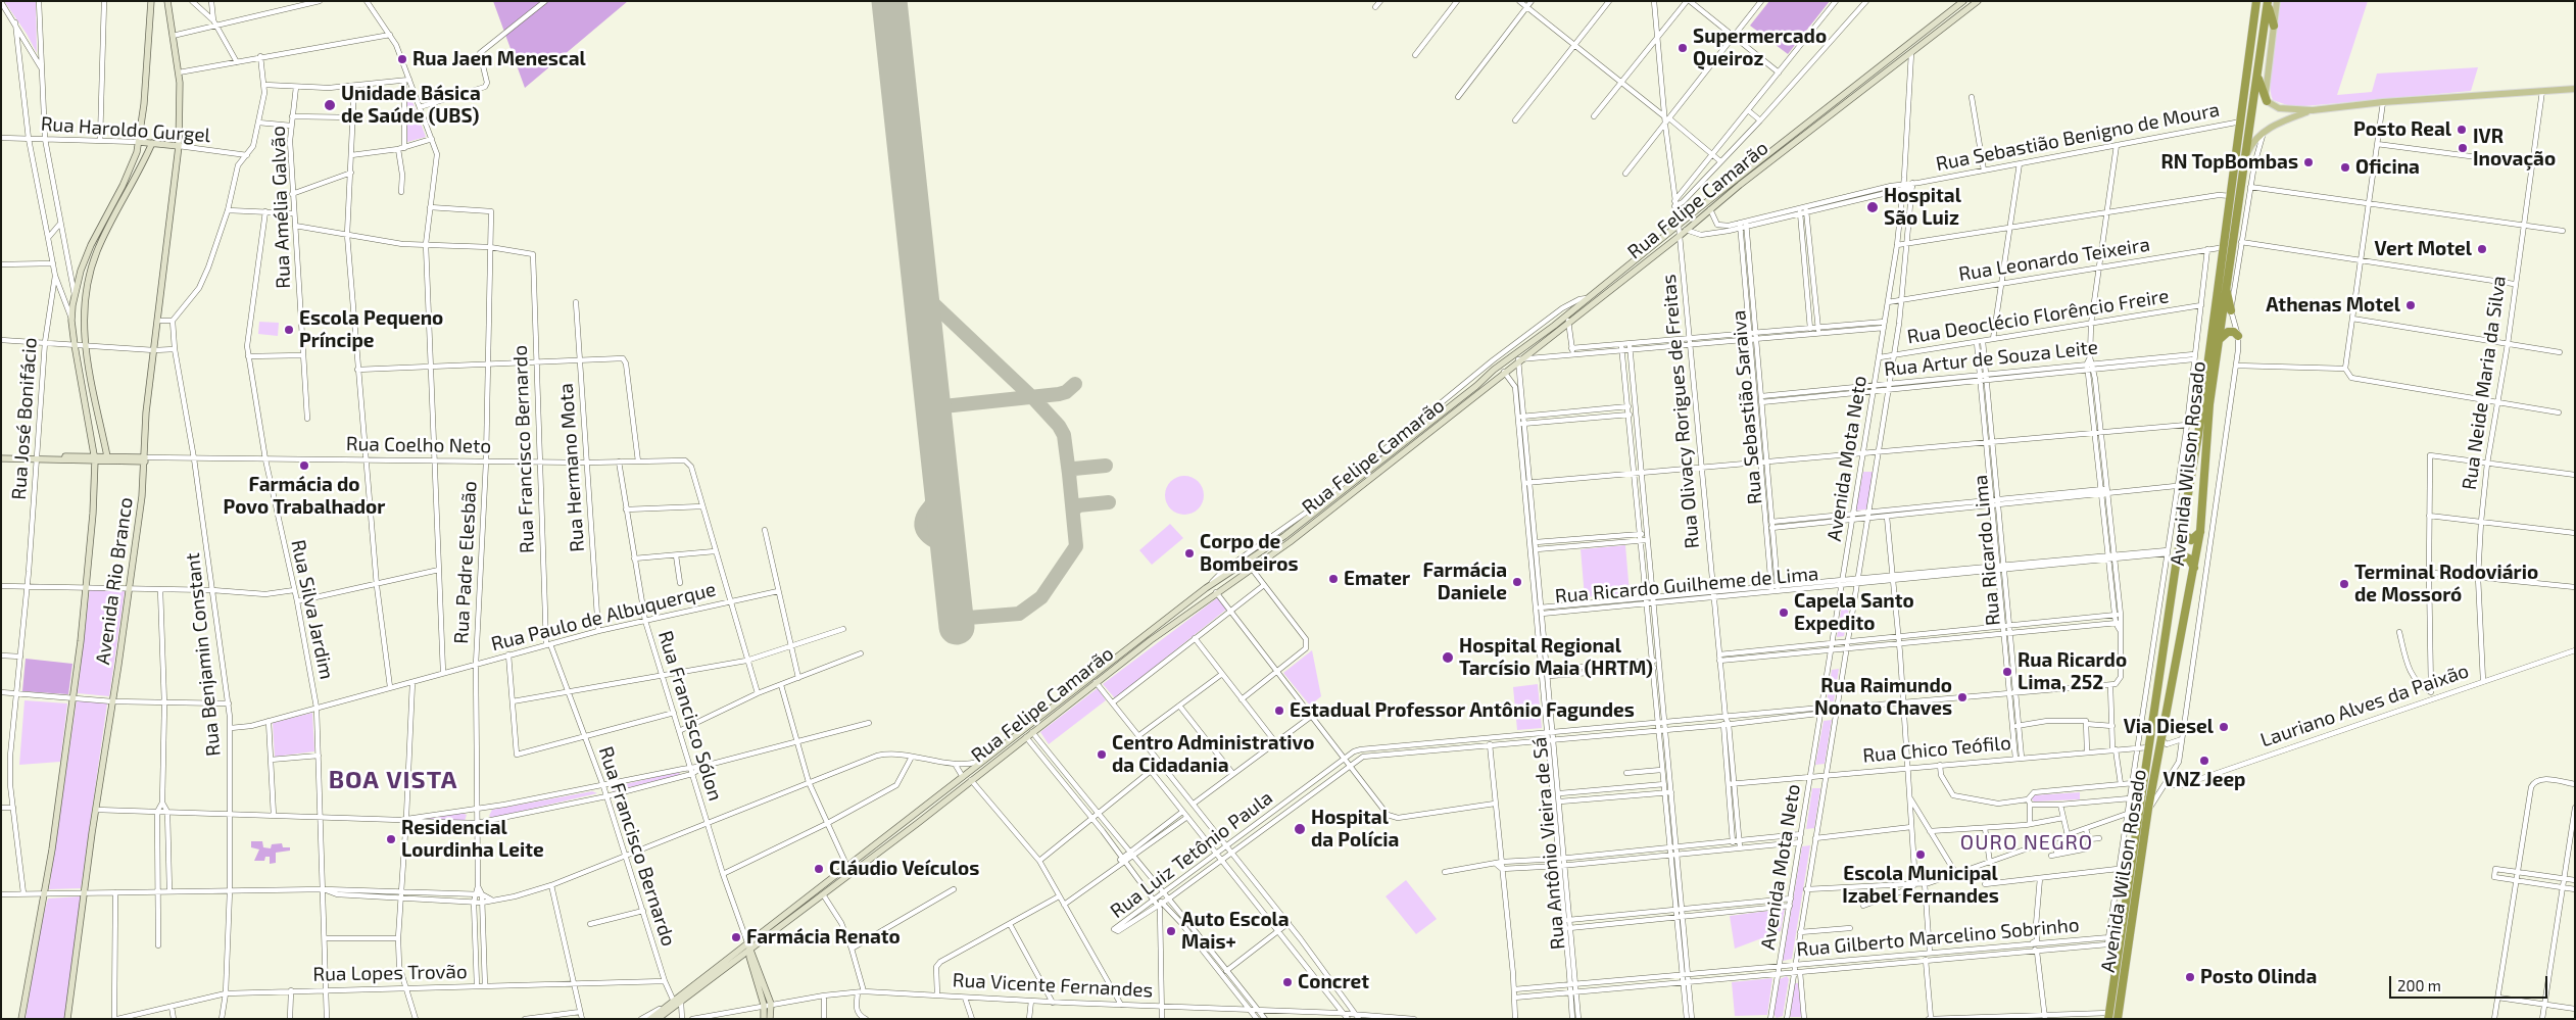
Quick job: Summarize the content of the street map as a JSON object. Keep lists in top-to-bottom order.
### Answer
{
  "streets": {
    "highway": ["Avenida Wilson Rosado"],
    "main road": [
      "Rua Haroldo Gurgel",
      "Rua Felipe Camarão",
      "Rua Coelho Neto",
      "Avenida Rio Branco"
    ],
    "street": [
      "Rua Sebastião Benigno de Moura",
      "Rua Amélia Galvão",
      "Rua Leonardo Teixeira",
      "Rua Deoclécio Florêncio Freire",
      "Rua Artur de Souza Leite",
      "Rua Neide Maria da Silva",
      "Rua Sebastião Saraiva",
      "Rua Olivacy Rorigues de Freitas",
      "Rua José Bonifácio",
      "Rua Francisco Bernardo",
      "Avenida Mota Neto",
      "Rua Hermano Mota",
      "Rua Ricardo Lima",
      "Rua Padre Elesbão",
      "Rua Ricardo Guilheme de Lima",
      "Rua Silva Jardim",
      "Rua Paulo de Albuquerque",
      "Rua Benjamin Constant",
      "Lauriano Alves da Paixão",
      "Rua Francisco Sólon",
      "Rua Chico Teófilo",
      "Rua Antônio Vieira de Sá",
      "Rua Luiz Tetônio Paula",
      "Rua Gilberto Marcelino Sobrinho",
      "Rua Lopes Trovão",
      "Rua Vicente Fernandes"
    ]
  },
  "crossings": [
    ["Rua Haroldo Gurgel", "Rua José Bonifácio"],
    ["Rua Haroldo Gurgel", "Avenida Rio Branco"],
    ["Rua Sebastião Benigno de Moura", "Rua Felipe Camarão"],
    ["Rua Sebastião Benigno de Moura", "Rua Sebastião Saraiva"],
    ["Rua Sebastião Benigno de Moura", "Avenida Mota Neto"],
    ["Rua Sebastião Benigno de Moura", "Avenida Wilson Rosado"],
    ["Rua Felipe Camarão", "Rua Olivacy Rorigues de Freitas"],
    ["Rua Felipe Camarão", "Rua Francisco Bernardo"],
    ["Rua Felipe Camarão", "Avenida Mota Neto"],
    ["Rua Felipe Camarão", "Rua Francisco Sólon"],
    ["Rua Felipe Camarão", "Rua Antônio Vieira de Sá"],
    ["Rua Leonardo Teixeira", "Avenida Mota Neto"],
    ["Rua Leonardo Teixeira", "Avenida Wilson Rosado"],
    ["Rua Deoclécio Florêncio Freire", "Avenida Mota Neto"],
    ["Rua Deoclécio Florêncio Freire", "Rua Ricardo Lima"],
    ["Rua Artur de Souza Leite", "Rua Sebastião Saraiva"],
    ["Rua Artur de Souza Leite", "Avenida Mota Neto"],
    ["Rua Artur de Souza Leite", "Rua Ricardo Lima"],
    ["Rua Neide Maria da Silva", "Lauriano Alves da Paixão"],
    ["Rua Sebastião Saraiva", "Rua Ricardo Guilheme de Lima"],
    ["Rua Olivacy Rorigues de Freitas", "Rua Ricardo Guilheme de Lima"],
    ["Rua José Bonifácio", "Rua Coelho Neto"],
    ["Rua Coelho Neto", "Rua Francisco Bernardo"],
    ["Rua Coelho Neto", "Rua Hermano Mota"],
    ["Rua Coelho Neto", "Rua Padre Elesbão"],
    ["Rua Coelho Neto", "Avenida Rio Branco"],
    ["Rua Coelho Neto", "Rua Silva Jardim"],
    ["Rua Coelho Neto", "Rua Benjamin Constant"],
    ["Rua Coelho Neto", "Rua Francisco Sólon"],
    ["Rua Francisco Bernardo", "Rua Padre Elesbão"],
    ["Rua Francisco Bernardo", "Rua Paulo de Albuquerque"],
    ["Rua Francisco Bernardo", "Rua Lopes Trovão"],
    ["Avenida Mota Neto", "Rua Ricardo Guilheme de Lima"],
    ["Avenida Mota Neto", "Rua Chico Teófilo"],
    ["Avenida Mota Neto", "Rua Gilberto Marcelino Sobrinho"],
    ["Avenida Wilson Rosado", "Rua Chico Teófilo"],
    ["Avenida Wilson Rosado", "Rua Gilberto Marcelino Sobrinho"],
    ["Rua Hermano Mota", "Rua Paulo de Albuquerque"],
    ["Rua Ricardo Lima", "Rua Ricardo Guilheme de Lima"],
    ["Rua Ricardo Lima", "Rua Chico Teófilo"],
    ["Rua Padre Elesbão", "Rua Paulo de Albuquerque"],
    ["Rua Padre Elesbão", "Rua Lopes Trovão"],
    ["Rua Ricardo Guilheme de Lima", "Rua Antônio Vieira de Sá"],
    ["Rua Silva Jardim", "Rua Paulo de Albuquerque"],
    ["Rua Silva Jardim", "Rua Lopes Trovão"],
    ["Rua Paulo de Albuquerque", "Rua Benjamin Constant"],
    ["Rua Paulo de Albuquerque", "Rua Francisco Sólon"],
    ["Rua Benjamin Constant", "Rua Lopes Trovão"],
    ["Rua Antônio Vieira de Sá", "Rua Gilberto Marcelino Sobrinho"]
  ],
  "districts": ["BOA VISTA", "OURO NEGRO"],
  "places": [
    "Supermercado Queiroz",
    "Rua Jaen Menescal",
    "Unidade Básica de Saúde (UBS)",
    "Posto Real",
    "IVR Inovação",
    "RN TopBombas",
    "Oficina",
    "Hospital São Luiz",
    "Vert Motel",
    "Athenas Motel",
    "Escola Pequeno Príncipe",
    "Farmácia do Povo Trabalhador",
    "Corpo de Bombeiros",
    "Emater",
    "Farmácia Daniele",
    "Terminal Rodoviário de Mossoró",
    "Capela Santo Expedito",
    "Hospital Regional Tarcísio Maia (HRTM)",
    "Rua Ricardo Lima, 252",
    "Rua Raimundo Nonato Chaves",
    "Estadual Professor Antônio Fagundes",
    "Via Diesel",
    "Centro Administrativo da Cidadania",
    "VNZ Jeep",
    "Hospital da Polícia",
    "Residencial Lourdinha Leite",
    "Escola Municipal Izabel Fernandes",
    "Cláudio Veículos",
    "Auto Escola Mais+",
    "Farmácia Renato",
    "Posto Olinda",
    "Concret"
  ],
  "scale_bar": "200 m"
}
